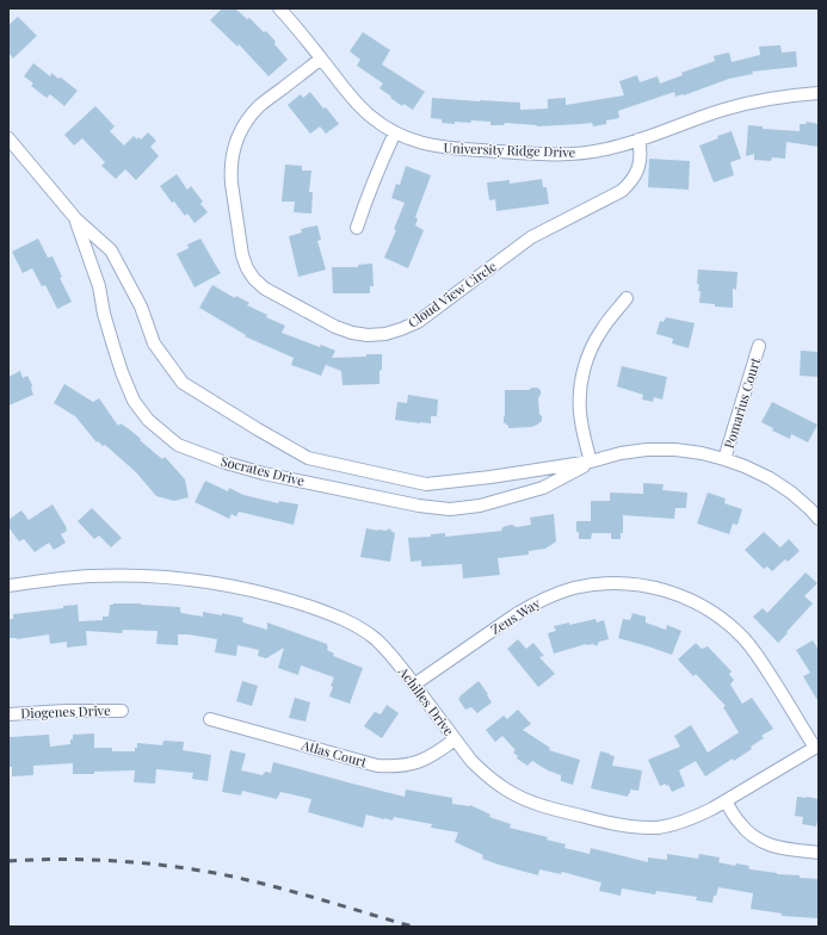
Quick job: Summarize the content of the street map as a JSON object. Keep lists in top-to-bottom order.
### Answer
{
  "streets": {
    "street": [
      "University Ridge Drive",
      "Cloud View Circle",
      "Pomarius Court",
      "Socrates Drive",
      "Zeus Way",
      "Achilles Drive",
      "Diogenes Drive",
      "Atlas Court"
    ]
  },
  "crossings": [
    ["University Ridge Drive", "Cloud View Circle"],
    ["Pomarius Court", "Socrates Drive"],
    ["Zeus Way", "Achilles Drive"],
    ["Achilles Drive", "Atlas Court"]
  ]
}
